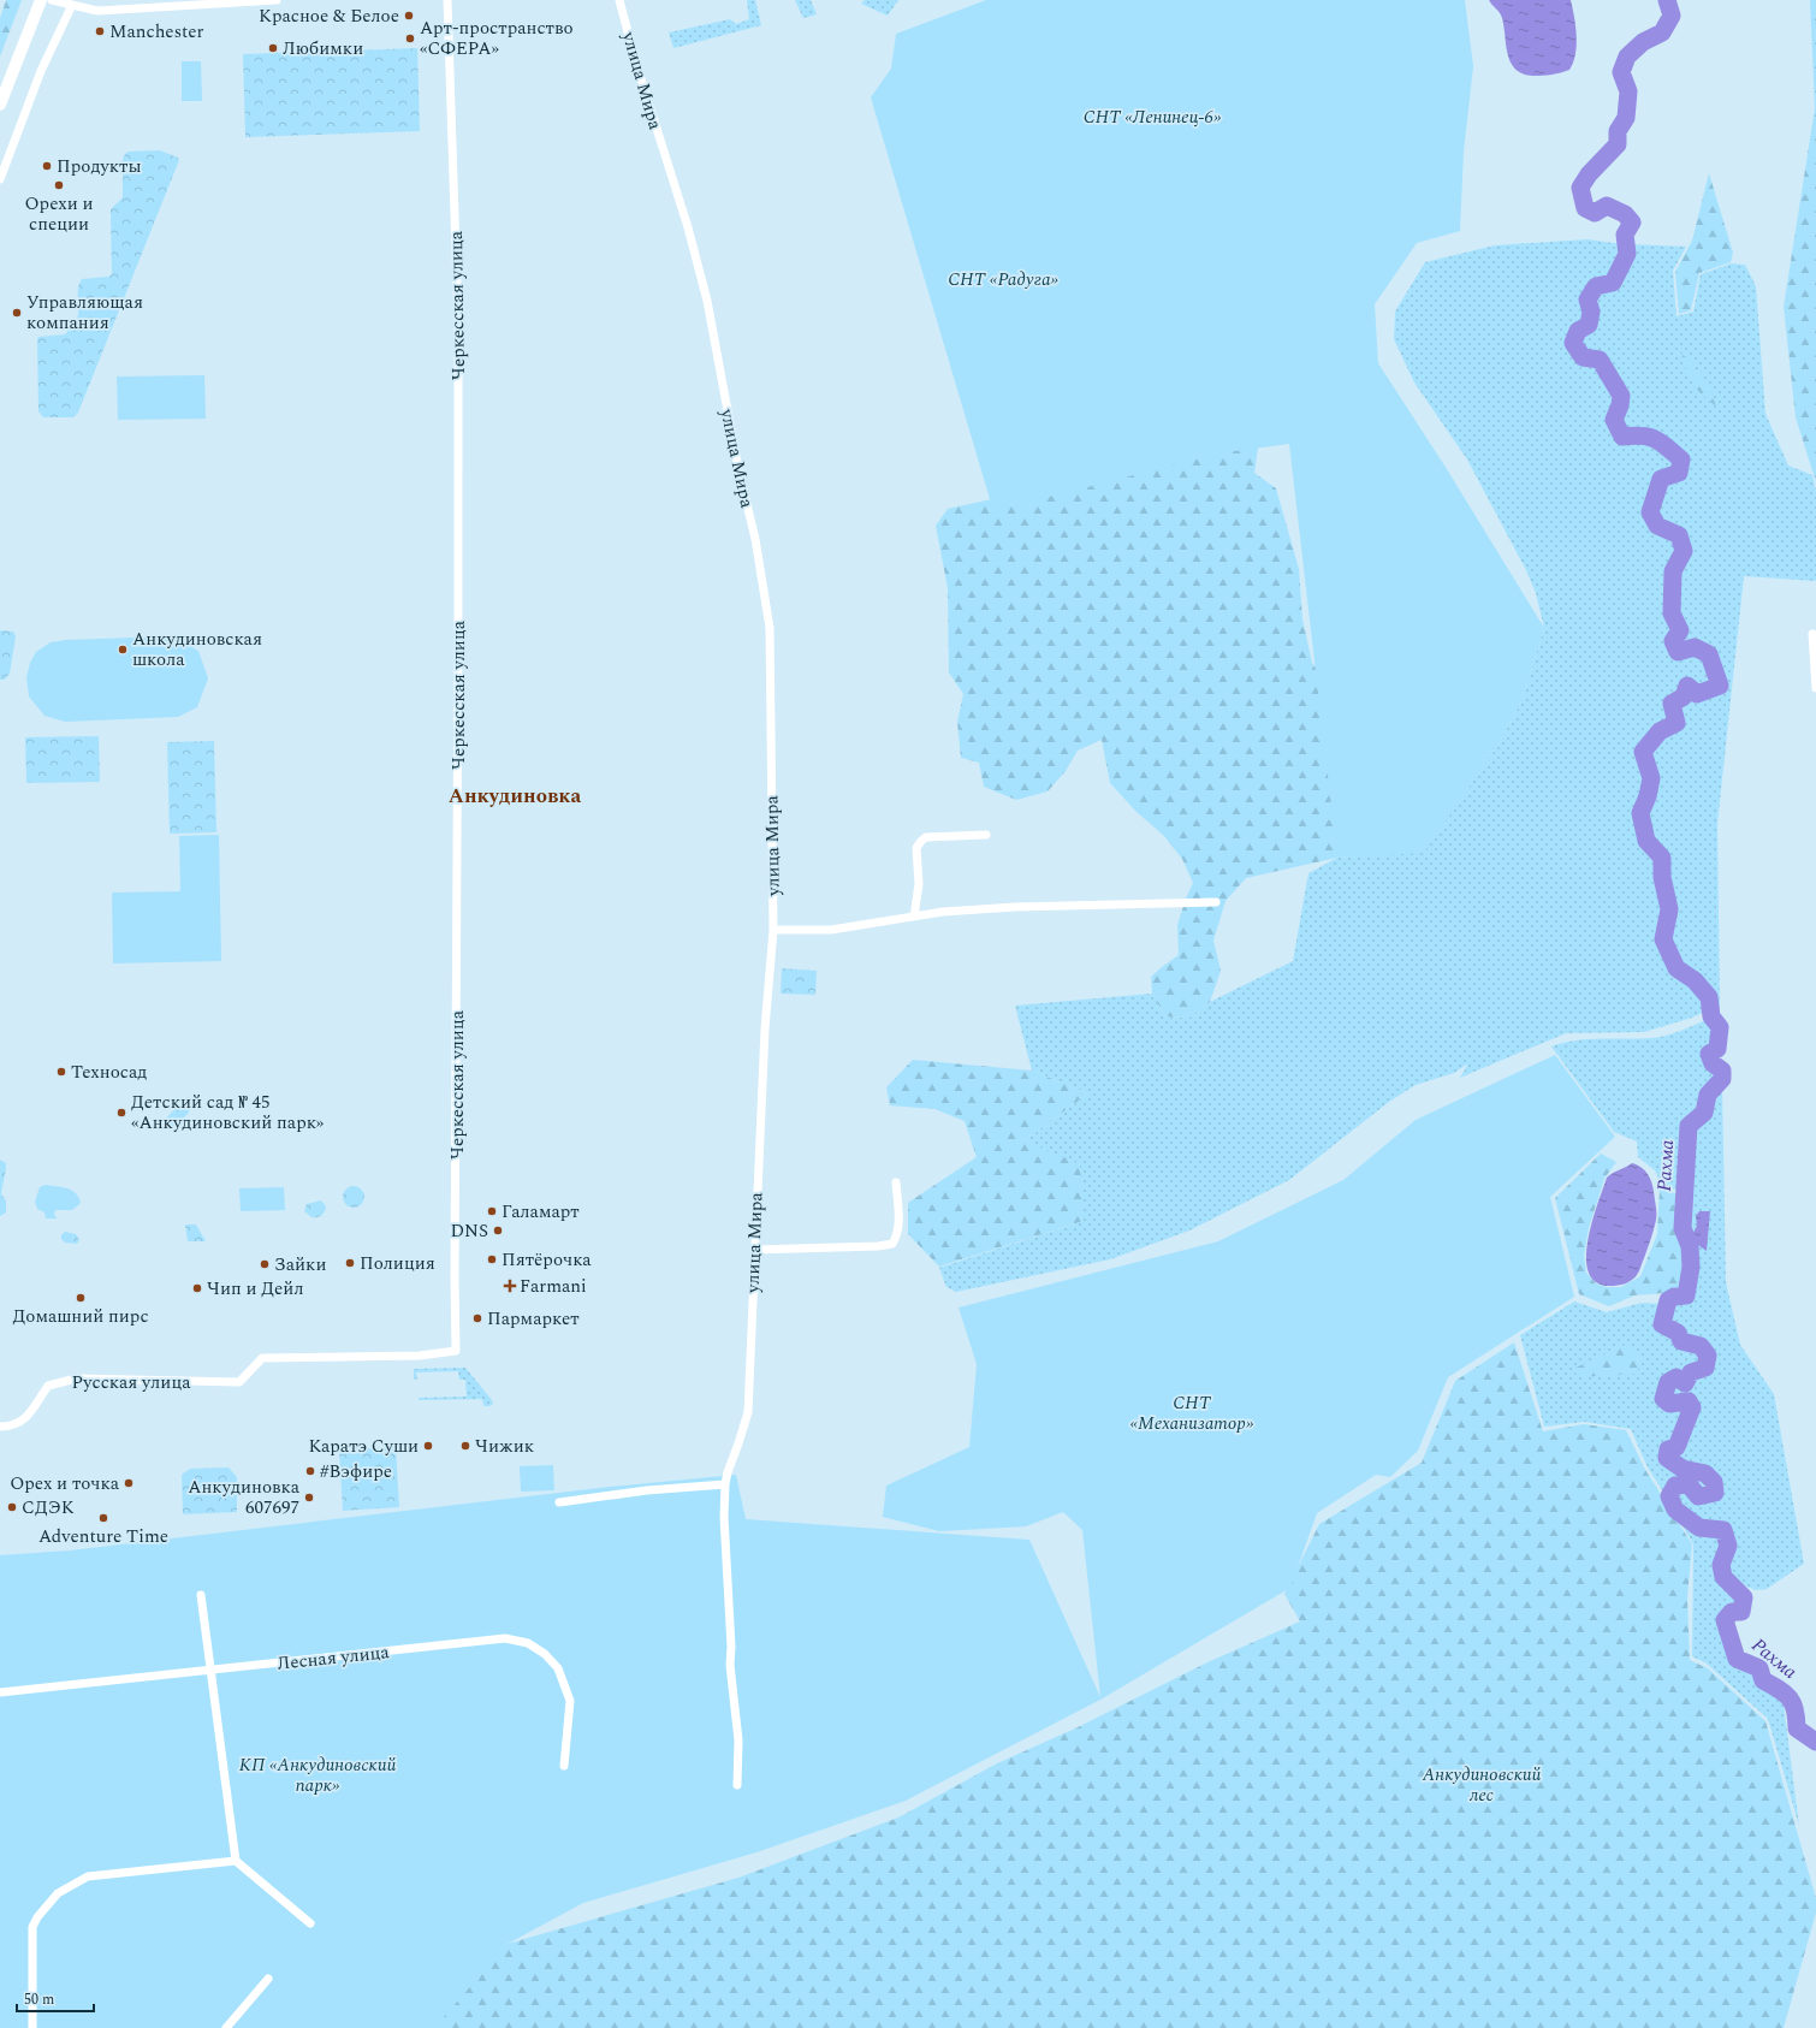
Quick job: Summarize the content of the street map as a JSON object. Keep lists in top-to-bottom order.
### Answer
{
  "streets": {
    "street": [
      "улица Мира",
      "Черкесская улица",
      "Русская улица",
      "Лесная улица"
    ]
  },
  "crossings": [
    ["Черкесская улица", "Русская улица"]
  ],
  "districts": ["Анкудиновка"],
  "water": ["Рахма"],
  "parks": [
    "СНТ «Ленинец-6»",
    "СНТ «Радуга»",
    "СНТ «Механизатор»",
    "КП «Анкудиновский парк»",
    "Анкудиновский лес"
  ],
  "places": {
    "other": [
      "Красное & Белое",
      "Manchester",
      "Арт-пространство «СФЕРА»",
      "Любимки",
      "Продукты",
      "Орехи и специи",
      "Управляющая компания",
      "Анкудиновская школа",
      "Техносад",
      "Детский сад № 45 «Анкудиновский парк»",
      "Галамарт",
      "DNS",
      "Пятёрочка",
      "Полиция",
      "Зайки",
      "Чип и Дейл",
      "Домашний пирс",
      "Пармаркет",
      "Каратэ Суши",
      "Чижик",
      "#Вэфире",
      "Орех и точка",
      "Анкудиновка 607697",
      "СДЭК",
      "Adventure Time"
    ],
    "health": ["Farmani"]
  },
  "scale_bar": "50 m"
}
